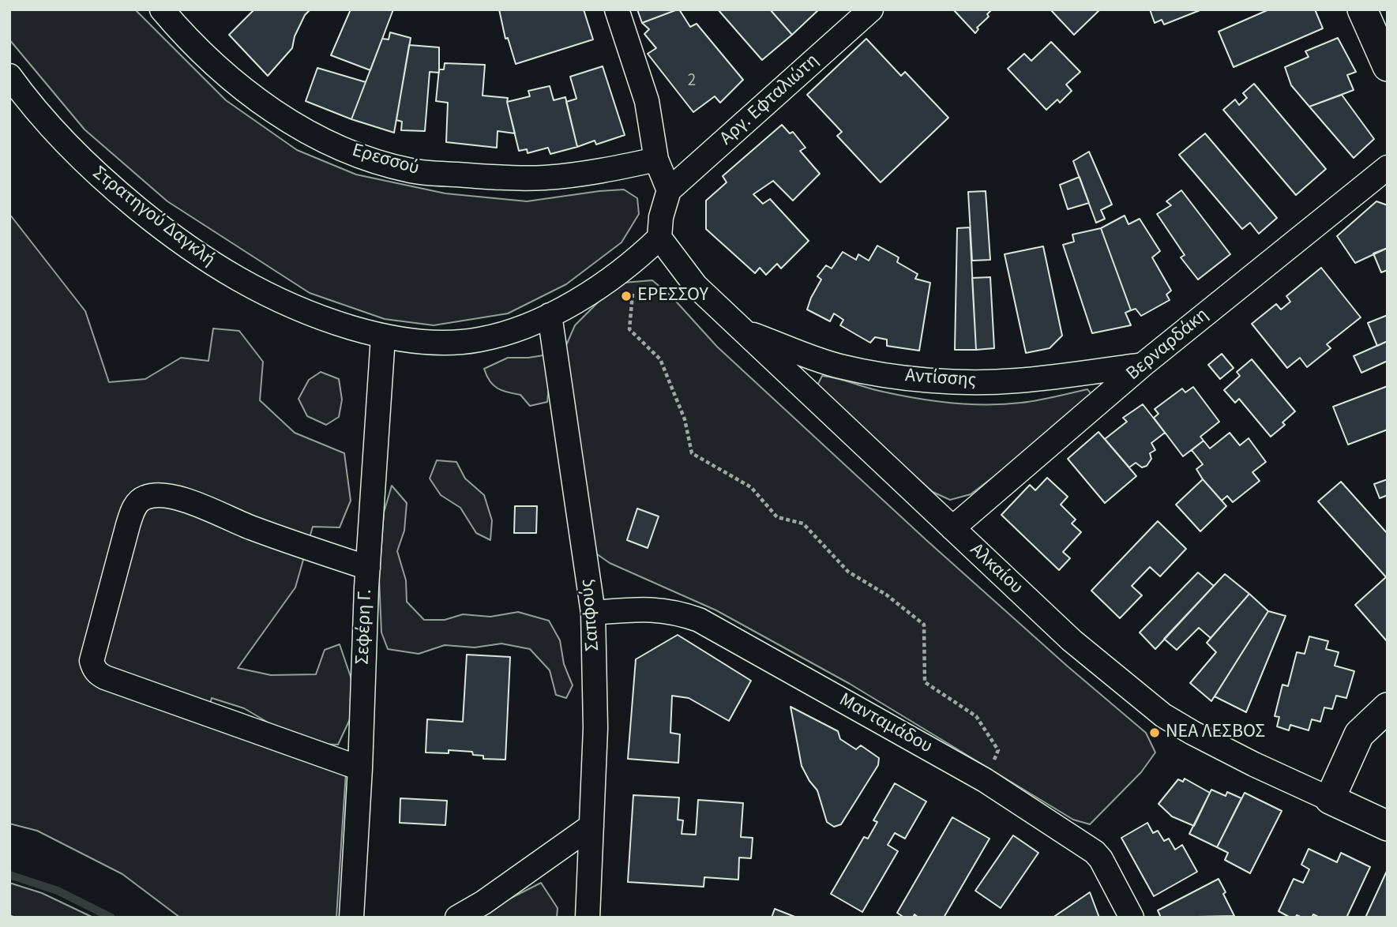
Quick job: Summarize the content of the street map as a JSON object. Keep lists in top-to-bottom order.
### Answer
{
  "streets": {
    "street": [
      "Αργ. Εφταλιώτη",
      "Ερεσσού",
      "Στρατηγού Δαγκλή",
      "Βερναρδάκη",
      "Αντίσσης",
      "Αλκαίου",
      "Σαπφούς",
      "Σεφέρη Γ.",
      "Μανταμάδου"
    ]
  },
  "crossings": [
    ["Στρατηγού Δαγκλή", "Αλκαίου"],
    ["Στρατηγού Δαγκλή", "Σαπφούς"],
    ["Στρατηγού Δαγκλή", "Σεφέρη Γ."],
    ["Βερναρδάκη", "Αντίσσης"],
    ["Βερναρδάκη", "Αλκαίου"],
    ["Αντίσσης", "Αλκαίου"],
    ["Σαπφούς", "Μανταμάδου"]
  ],
  "places": ["ΕΡΕΣΣΟΥ", "ΝΕΑ ΛΕΣΒΟΣ"],
  "house_numbers": ["2"]
}
